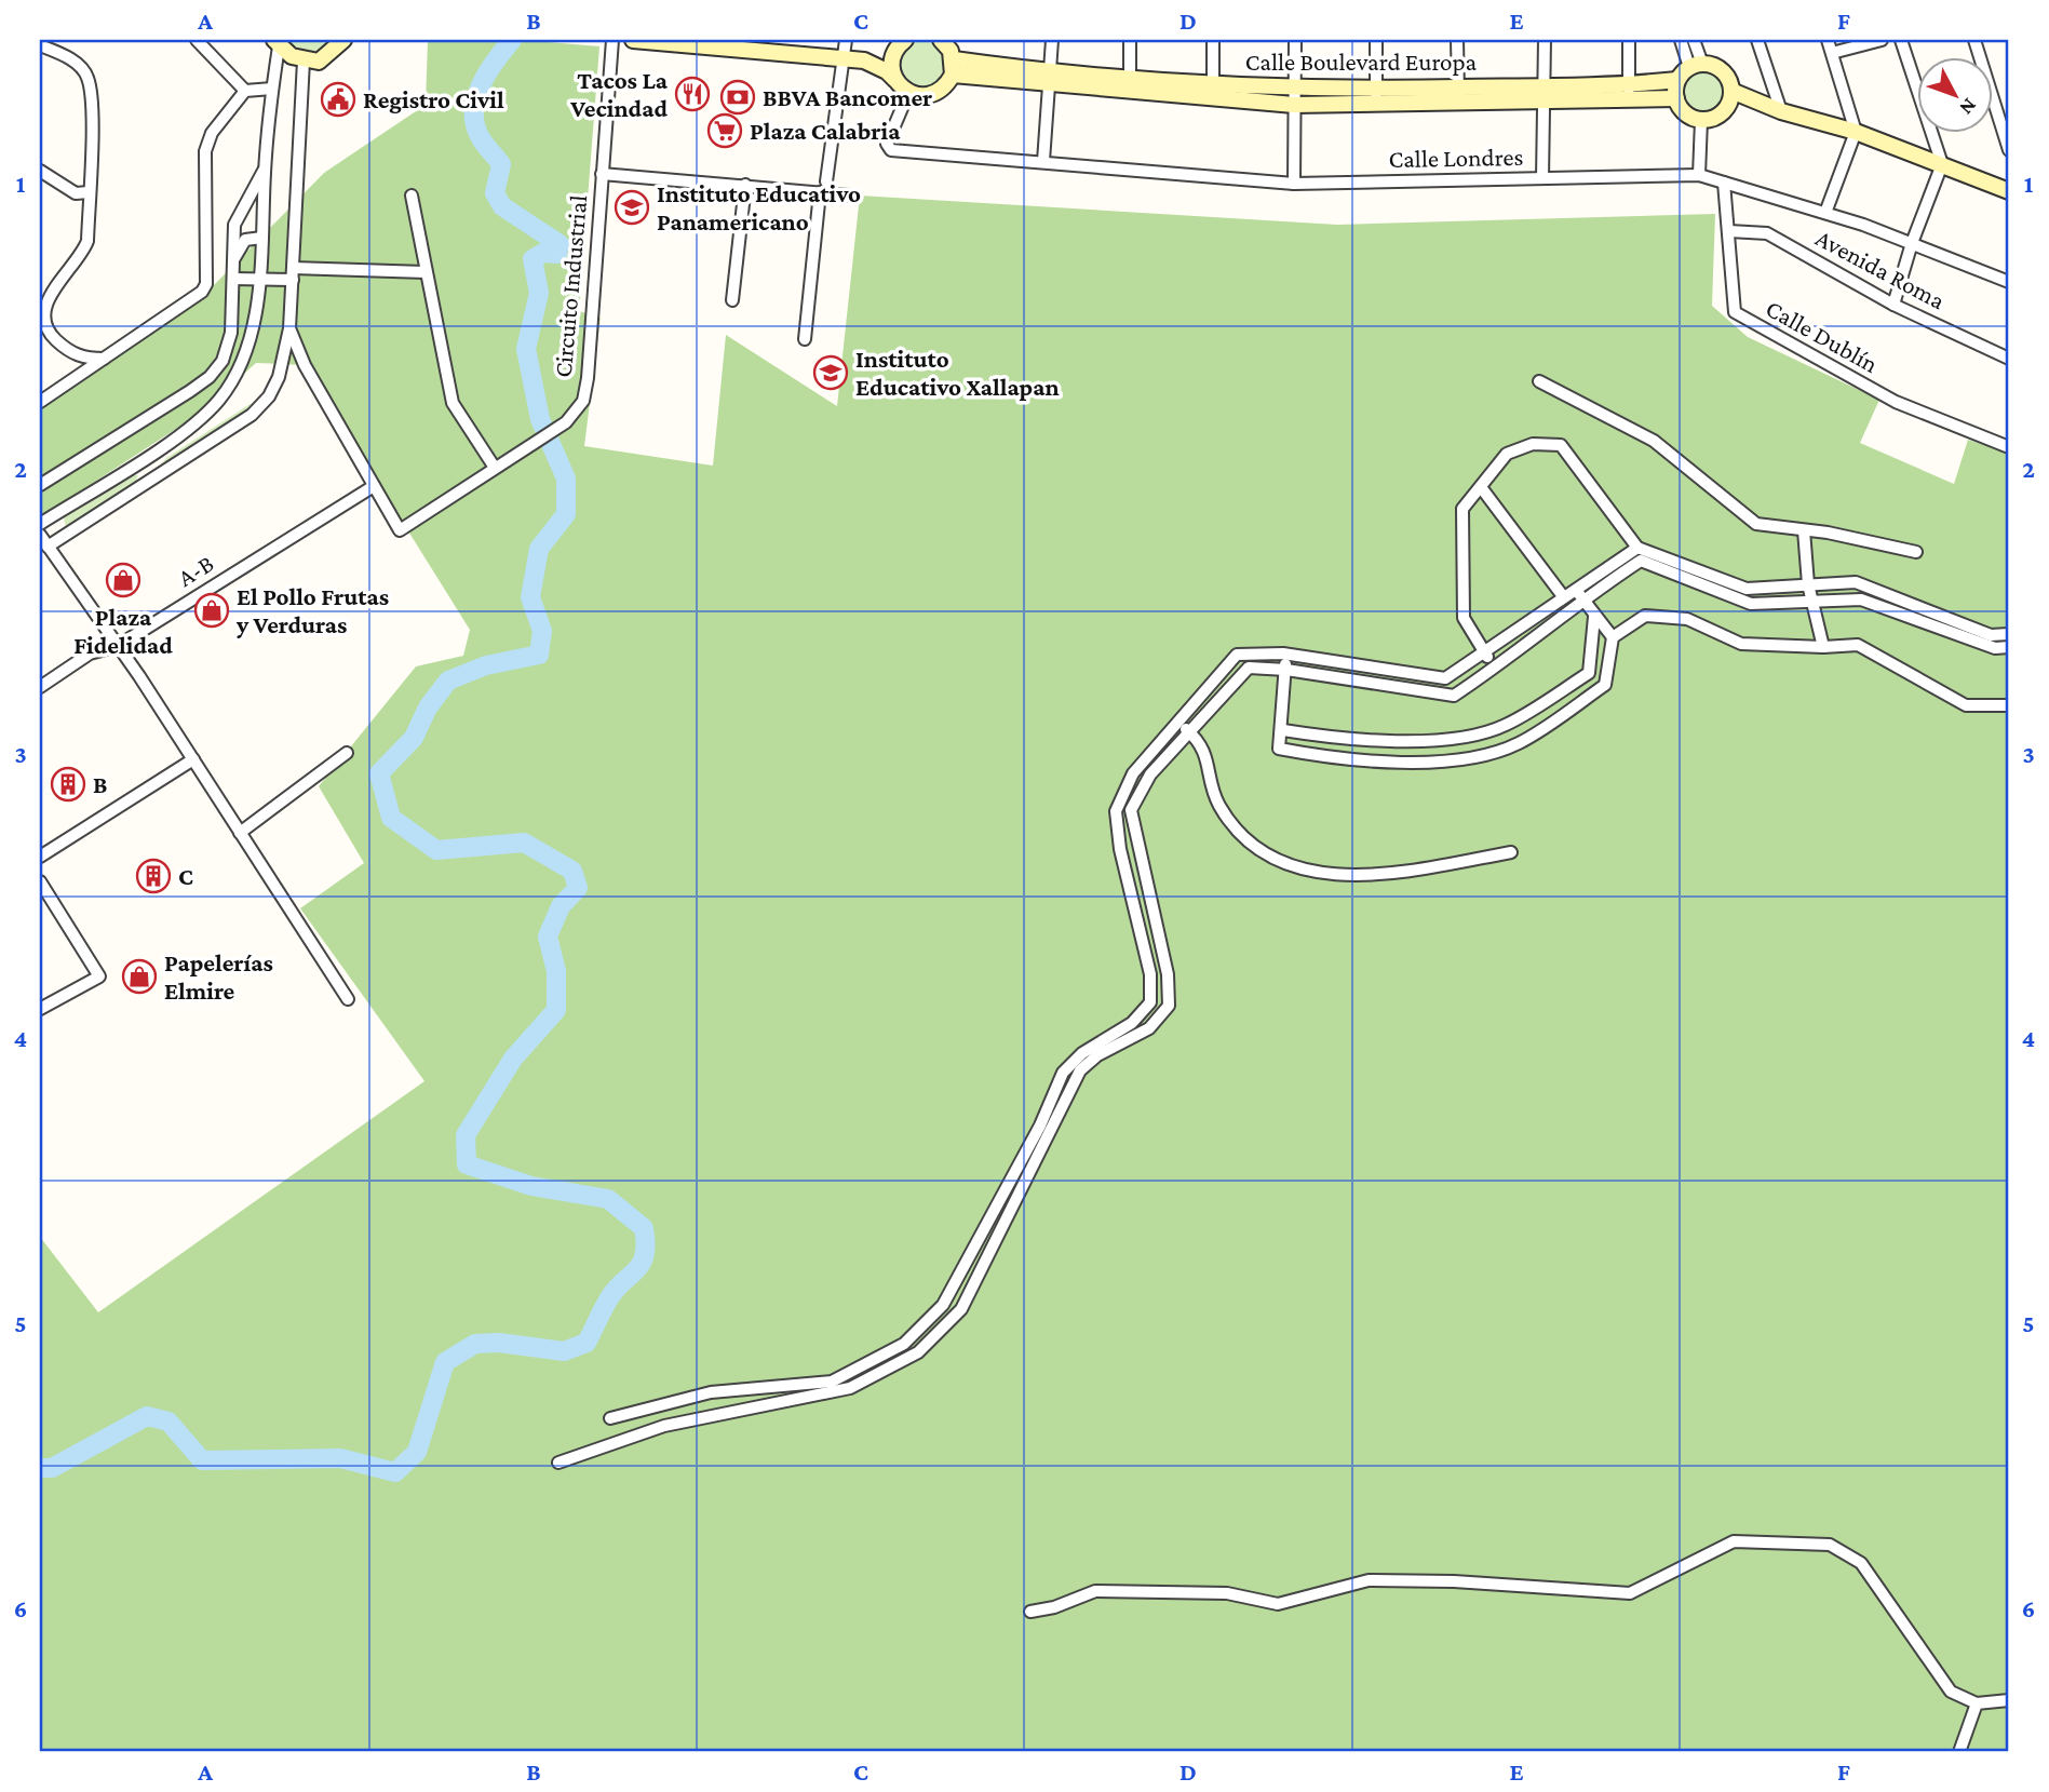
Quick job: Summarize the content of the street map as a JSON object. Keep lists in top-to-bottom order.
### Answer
{
  "streets": {
    "main road": ["Calle Boulevard Europa"],
    "street": [
      "Calle Londres",
      "Avenida Roma",
      "Circuito Industrial",
      "Calle Dublín",
      "A-B"
    ]
  },
  "crossings": [
    ["Calle Londres", "Calle Dublín"],
    ["Avenida Roma", "Calle Dublín"],
    ["Circuito Industrial", "A-B"]
  ],
  "places": {
    "restaurant": ["Tacos La Vecindad"],
    "bank": ["BBVA Bancomer"],
    "public building": ["Registro Civil"],
    "supermarket": ["Plaza Calabria"],
    "school or university": ["Instituto Educativo Panamericano", "Instituto Educativo Xallapan"],
    "shop": ["Plaza Fidelidad", "El Pollo Frutas y Verduras", "Papelerías Elmire"],
    "building": ["B", "C"]
  },
  "north": "bottom right",
  "grid": {
    "columns": [
      "A",
      "B",
      "C",
      "D",
      "E",
      "F"
    ],
    "rows": [
      "1",
      "2",
      "3",
      "4",
      "5",
      "6"
    ]
  }
}
